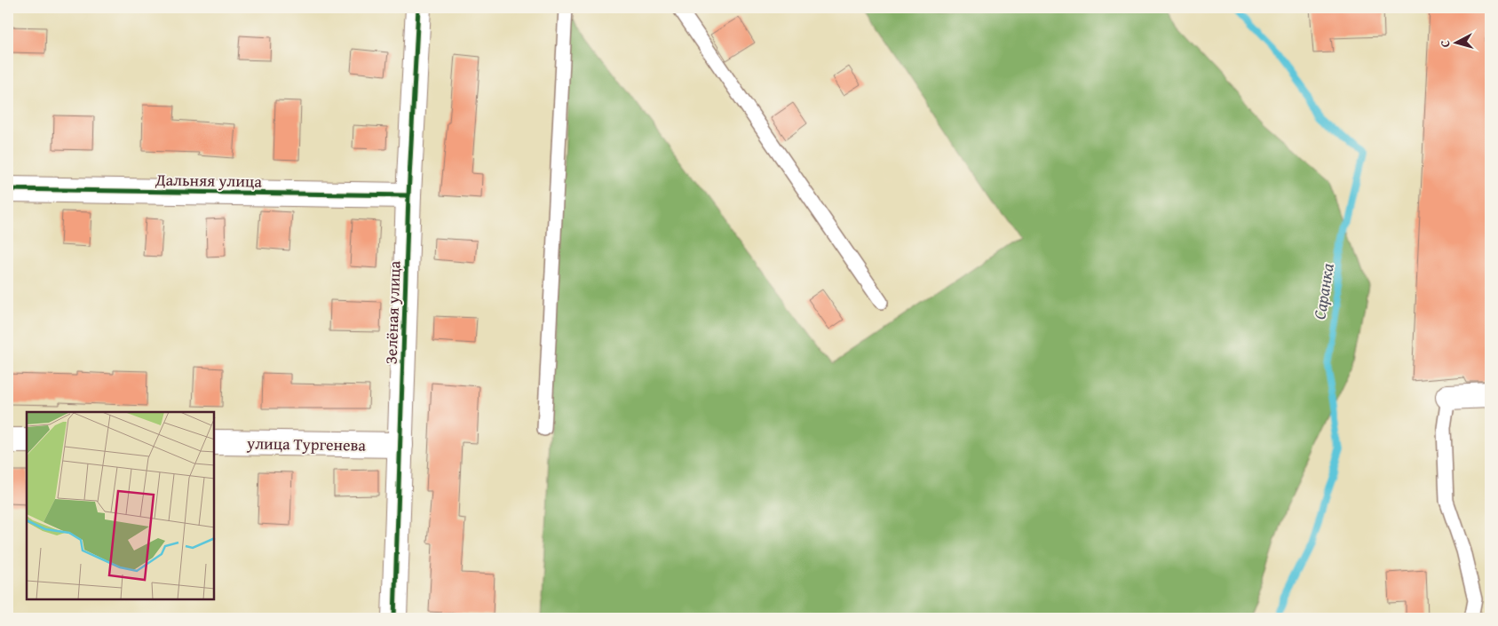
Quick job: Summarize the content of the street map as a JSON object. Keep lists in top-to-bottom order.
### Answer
{
  "streets": {
    "street": ["Дальняя улица", "Зелёная улица", "улица Тургенева"]
  },
  "crossings": [
    ["Дальняя улица", "Зелёная улица"],
    ["Зелёная улица", "улица Тургенева"]
  ],
  "water": ["Саранка"],
  "north": "left"
}
